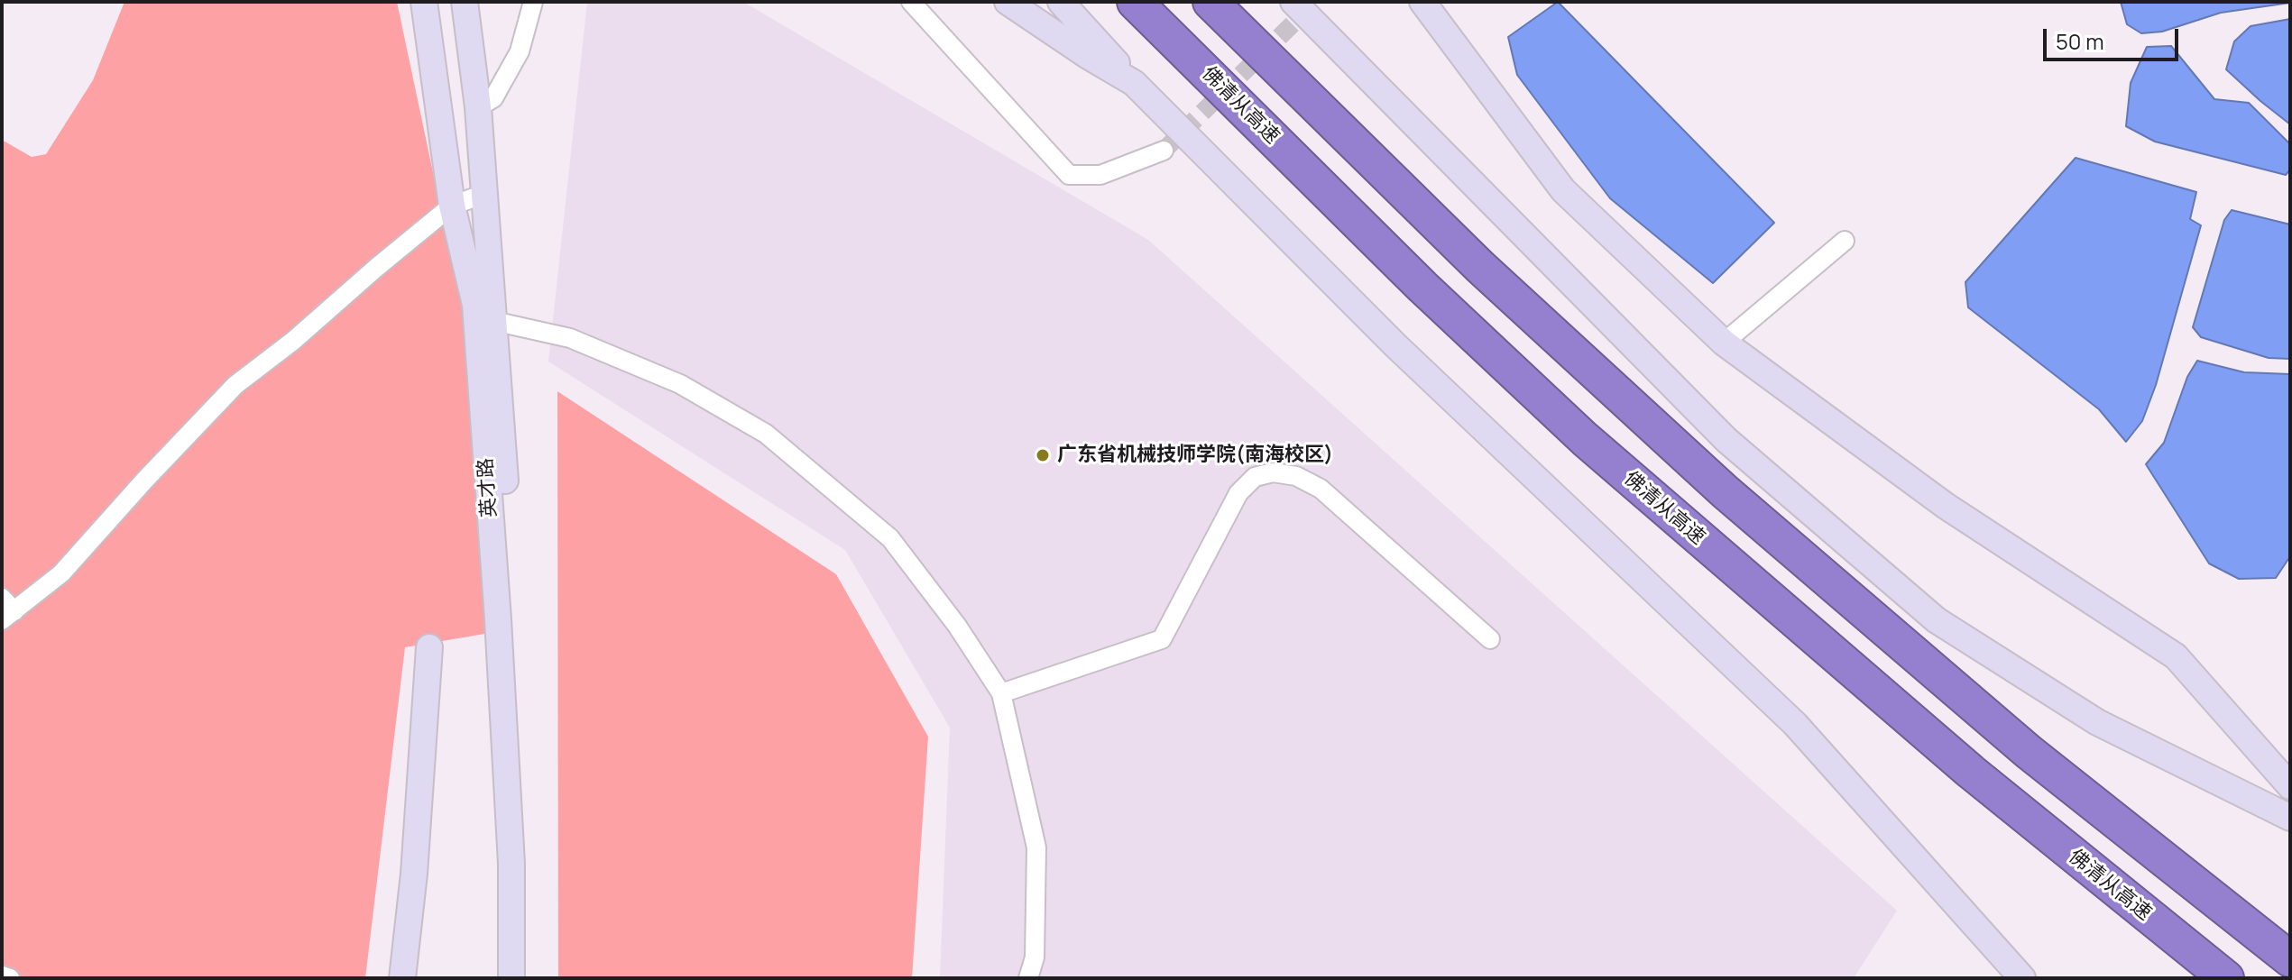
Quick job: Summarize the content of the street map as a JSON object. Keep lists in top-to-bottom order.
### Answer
{
  "streets": {
    "highway": ["佛清从高速"],
    "main road": ["英才路"]
  },
  "places": ["广东省机械技师学院(南海校区)"],
  "scale_bar": "50 m"
}
